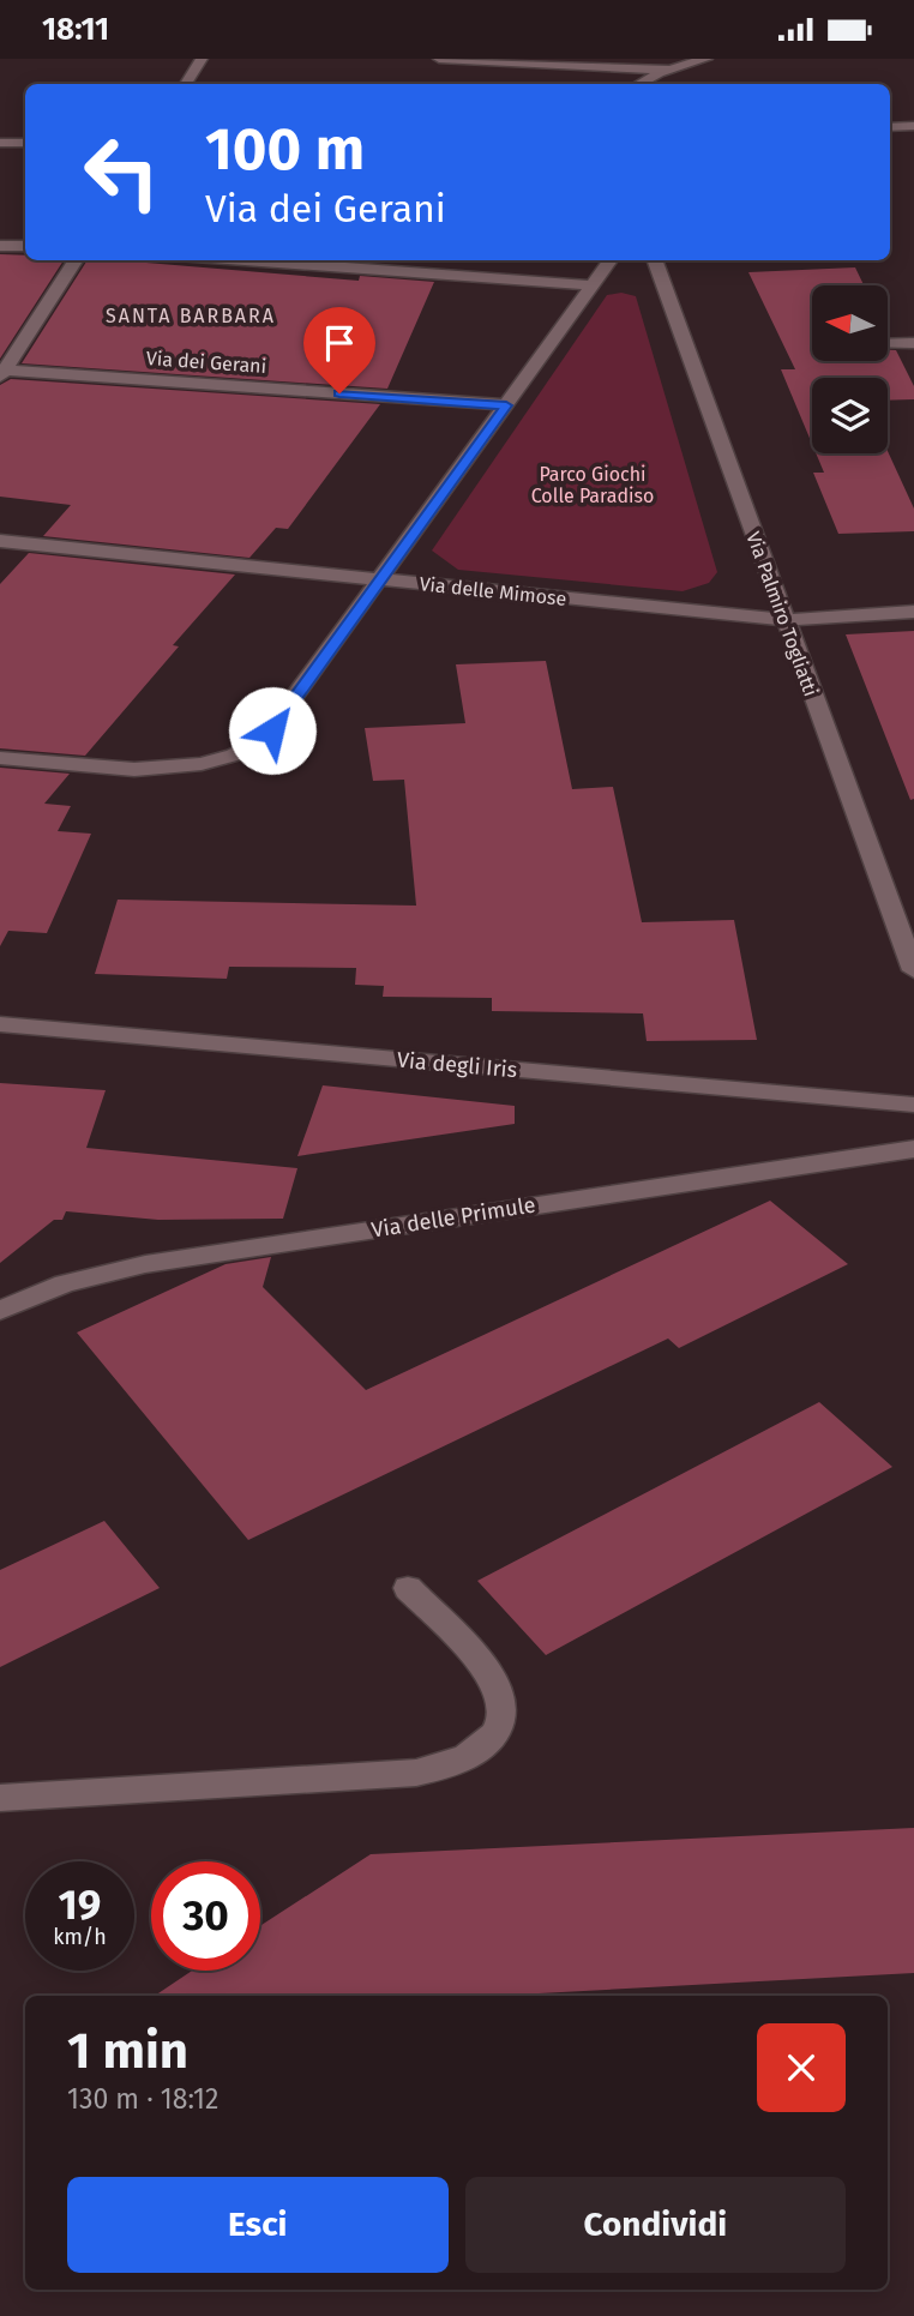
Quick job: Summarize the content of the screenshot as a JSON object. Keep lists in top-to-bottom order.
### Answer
{
  "streets": {
    "street": [
      "Via dei Gerani",
      "Via delle Mimose",
      "Via Palmiro Togliatti",
      "Via degli Iris",
      "Via delle Primule"
    ]
  },
  "crossings": [
    ["Via delle Mimose", "Via Palmiro Togliatti"]
  ],
  "districts": ["SANTA BARBARA"],
  "parks": ["Parco Giochi Colle Paradiso"],
  "north": "left",
  "page": {
    "status": "18:11",
    "turn": ["100 m", "Via dei Gerani"],
    "speed": "19 km/h",
    "limit": "30",
    "heading": ["1 min", "130 m · 18:12"],
    "buttons": ["Esci", "Condividi"]
  }
}
